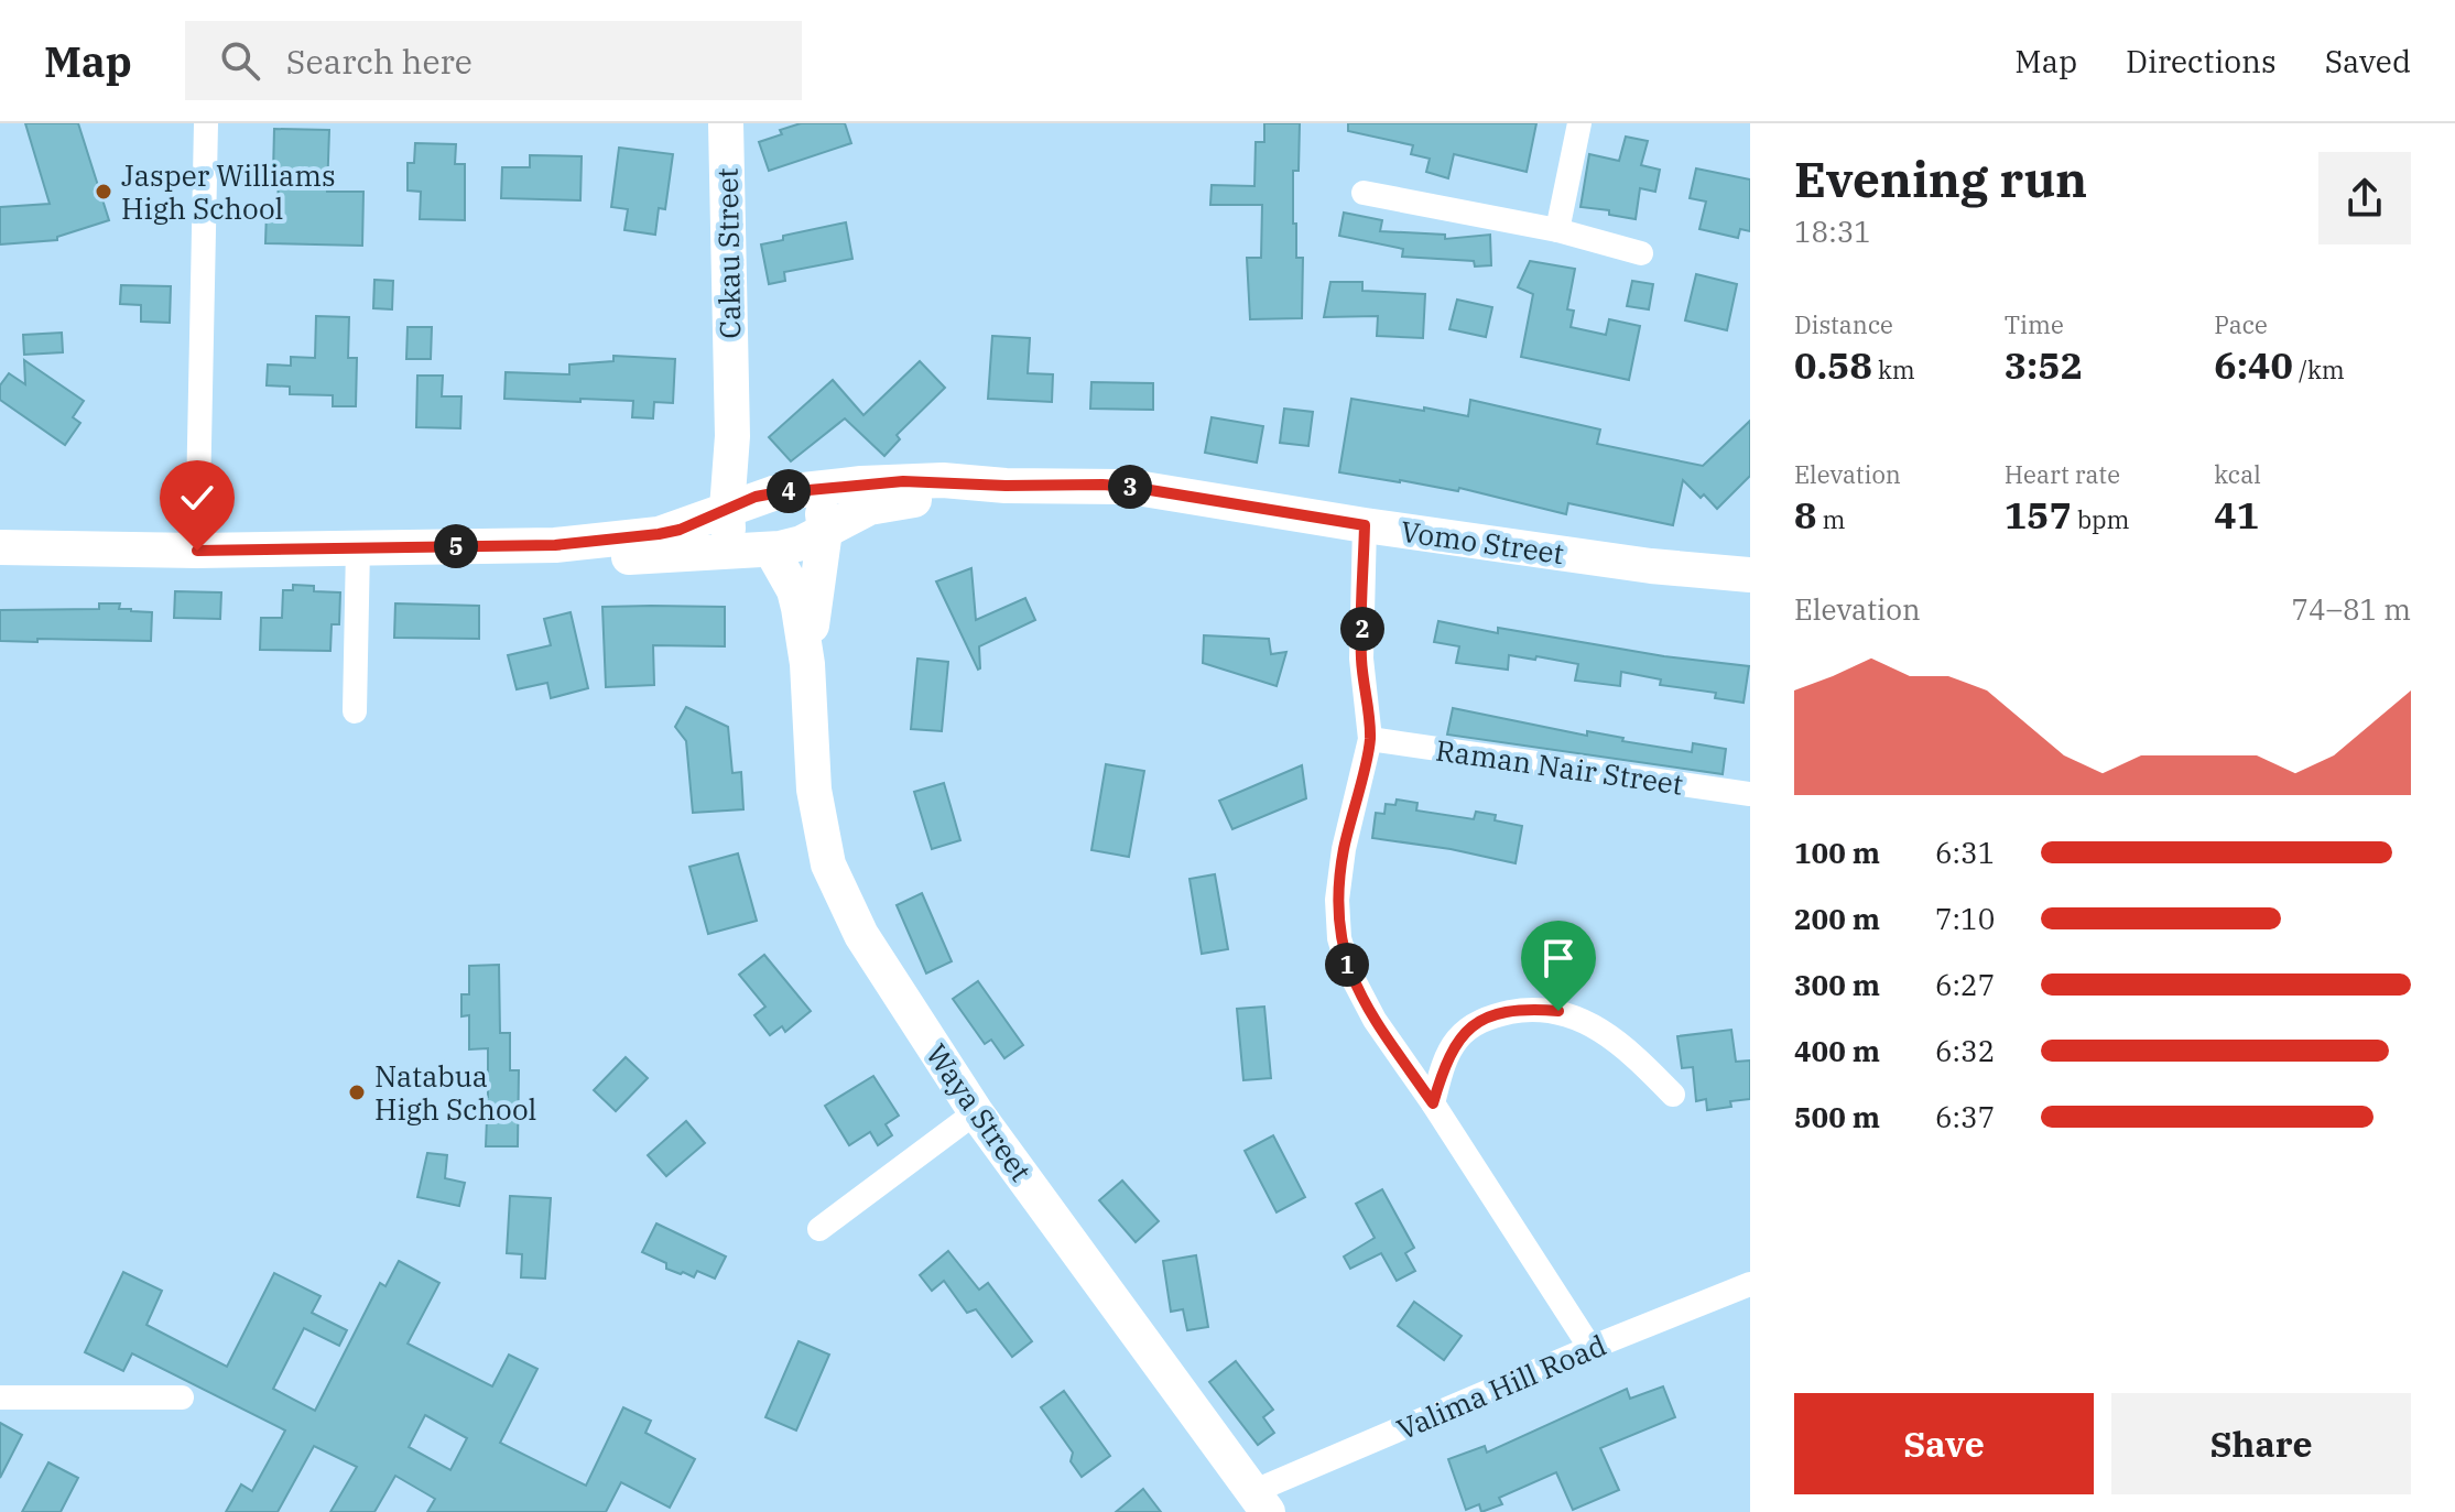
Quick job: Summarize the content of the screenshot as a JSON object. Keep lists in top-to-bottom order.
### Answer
{
  "streets": {
    "main road": ["Cakau Street", "Vomo Street", "Waya Street"],
    "street": ["Raman Nair Street", "Valima Hill Road"]
  },
  "crossings": [
    ["Cakau Street", "Vomo Street"],
    ["Cakau Street", "Waya Street"],
    ["Vomo Street", "Waya Street"],
    ["Waya Street", "Valima Hill Road"]
  ],
  "places": ["Jasper Williams High School", "Natabua High School"],
  "page": {
    "header": "Map",
    "search": "Search here",
    "nav": ["Map", "Directions", "Saved"],
    "heading": ["Evening run", "18:31"],
    "stats": [
      ["Distance", "0.58 km"],
      ["Time", "3:52"],
      ["Pace", "6:40 /km"],
      ["Elevation", "8 m"],
      ["Heart rate", "157 bpm"],
      ["kcal", "41"]
    ],
    "pins": [
      "3",
      "4",
      "5",
      "2",
      "1"
    ],
    "chart": ["Elevation", "74–81 m"],
    "list": [
      {
        "name": "100 m",
        "note": "6:31"
      },
      {
        "name": "200 m",
        "note": "7:10"
      },
      {
        "name": "300 m",
        "note": "6:27"
      },
      {
        "name": "400 m",
        "note": "6:32"
      },
      {
        "name": "500 m",
        "note": "6:37"
      }
    ],
    "buttons": ["Save", "Share"]
  }
}
